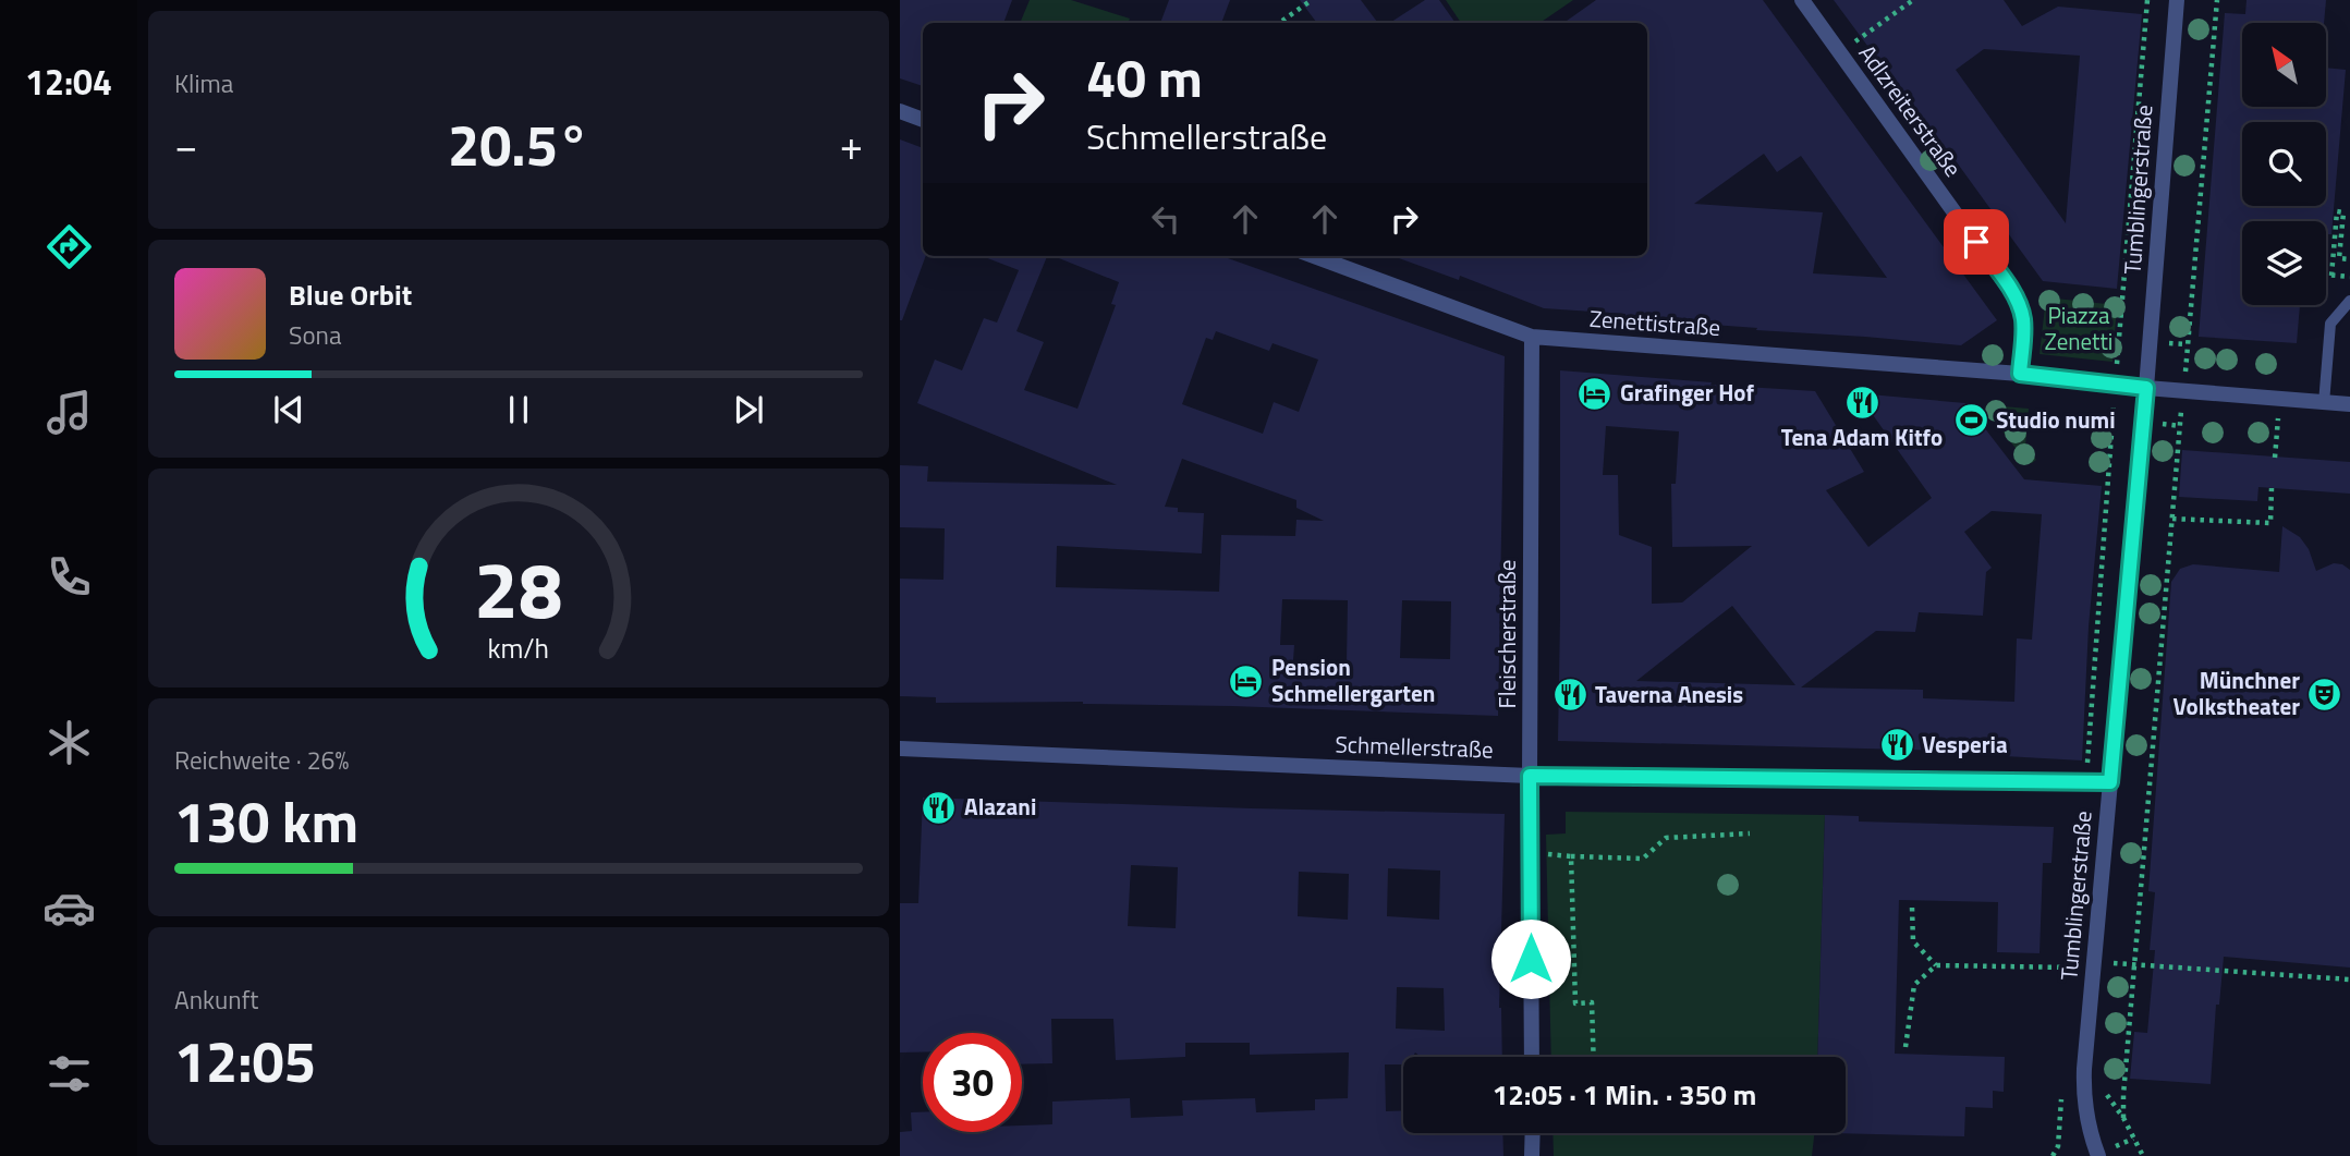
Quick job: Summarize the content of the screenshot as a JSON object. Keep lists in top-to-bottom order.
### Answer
{
  "streets": {
    "street": [
      "Adlzreiterstraße",
      "Tumblingerstraße",
      "Zenettistraße",
      "Fleischerstraße",
      "Schmellerstraße"
    ]
  },
  "crossings": [
    ["Adlzreiterstraße", "Zenettistraße"],
    ["Tumblingerstraße", "Zenettistraße"],
    ["Tumblingerstraße", "Schmellerstraße"],
    ["Zenettistraße", "Fleischerstraße"],
    ["Fleischerstraße", "Schmellerstraße"]
  ],
  "parks": ["Piazza Zenetti"],
  "places": {
    "hotel": ["Grafinger Hof", "Pension Schmellergarten"],
    "restaurant": [
      "Tena Adam Kitfo",
      "Taverna Anesis",
      "Vesperia",
      "Alazani"
    ],
    "sports": ["Studio numi"],
    "theatre": ["Münchner Volkstheater"]
  },
  "north": "top left",
  "page": {
    "tabs": "12:04",
    "tile": [
      "Klima",
      ["Reichweite · 26%", "130 km"],
      ["Ankunft", "12:05"]
    ],
    "turn": ["40 m", "Schmellerstraße"],
    "heat": ["−", "20.5°", "+"],
    "song": ["Blue Orbit", "Sona"],
    "limit": "30",
    "trip": "12:05 · 1 Min. · 350 m",
    "gauge": ["28", "km/h"]
  }
}
